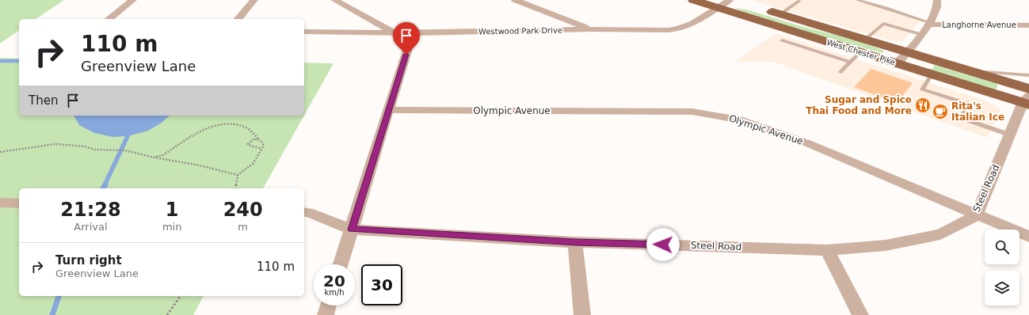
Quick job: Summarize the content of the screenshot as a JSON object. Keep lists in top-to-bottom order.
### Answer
{
  "streets": {
    "highway": ["West Chester Pike"],
    "street": [
      "Langhorne Avenue",
      "Westwood Park Drive",
      "Olympic Avenue",
      "Steel Road"
    ]
  },
  "crossings": [
    ["Westwood Park Drive", "West Chester Pike"],
    ["West Chester Pike", "Steel Road"],
    ["Olympic Avenue", "Steel Road"]
  ],
  "places": {
    "restaurant": ["Sugar and Spice Thai Food and More"],
    "cafe": ["Rita's Italian Ice"]
  },
  "page": {
    "turn": ["110 m", "Greenview Lane"],
    "then": "Then",
    "eta": [
      "21:28",
      "Arrival",
      "1",
      "min",
      "240",
      "m"
    ],
    "list": [
      {
        "name": "Turn right",
        "note": "Greenview Lane",
        "value": "110 m"
      }
    ],
    "speed": "20 km/h",
    "limit": "30"
  }
}
